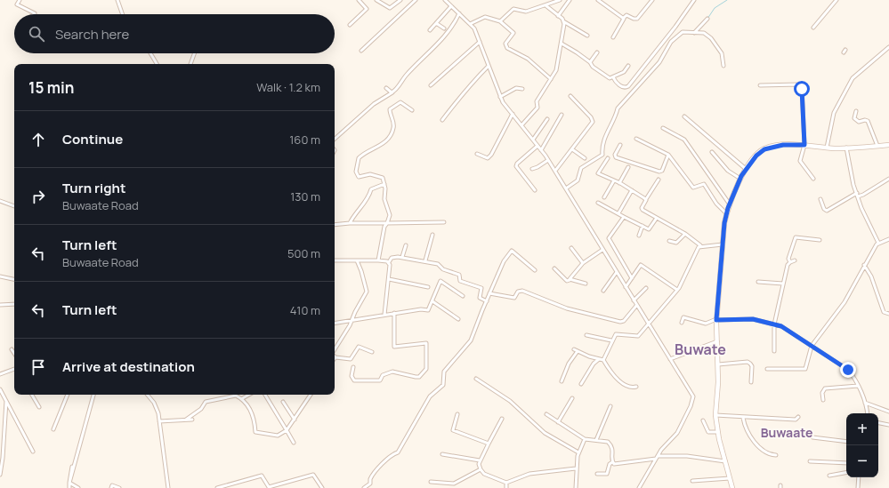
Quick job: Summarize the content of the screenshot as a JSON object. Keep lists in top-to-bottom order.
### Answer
{
  "districts": ["Buwate", "Buwaate"],
  "page": {
    "search": "Search here",
    "heading": ["15 min", "Walk · 1.2 km"],
    "list": [
      ["Continue", "160 m"],
      ["Turn right", "Buwaate Road", "130 m"],
      ["Turn left", "Buwaate Road", "500 m"],
      ["Turn left", "410 m"],
      "Arrive at destination"
    ],
    "map_buttons": ["+", "−"]
  }
}
